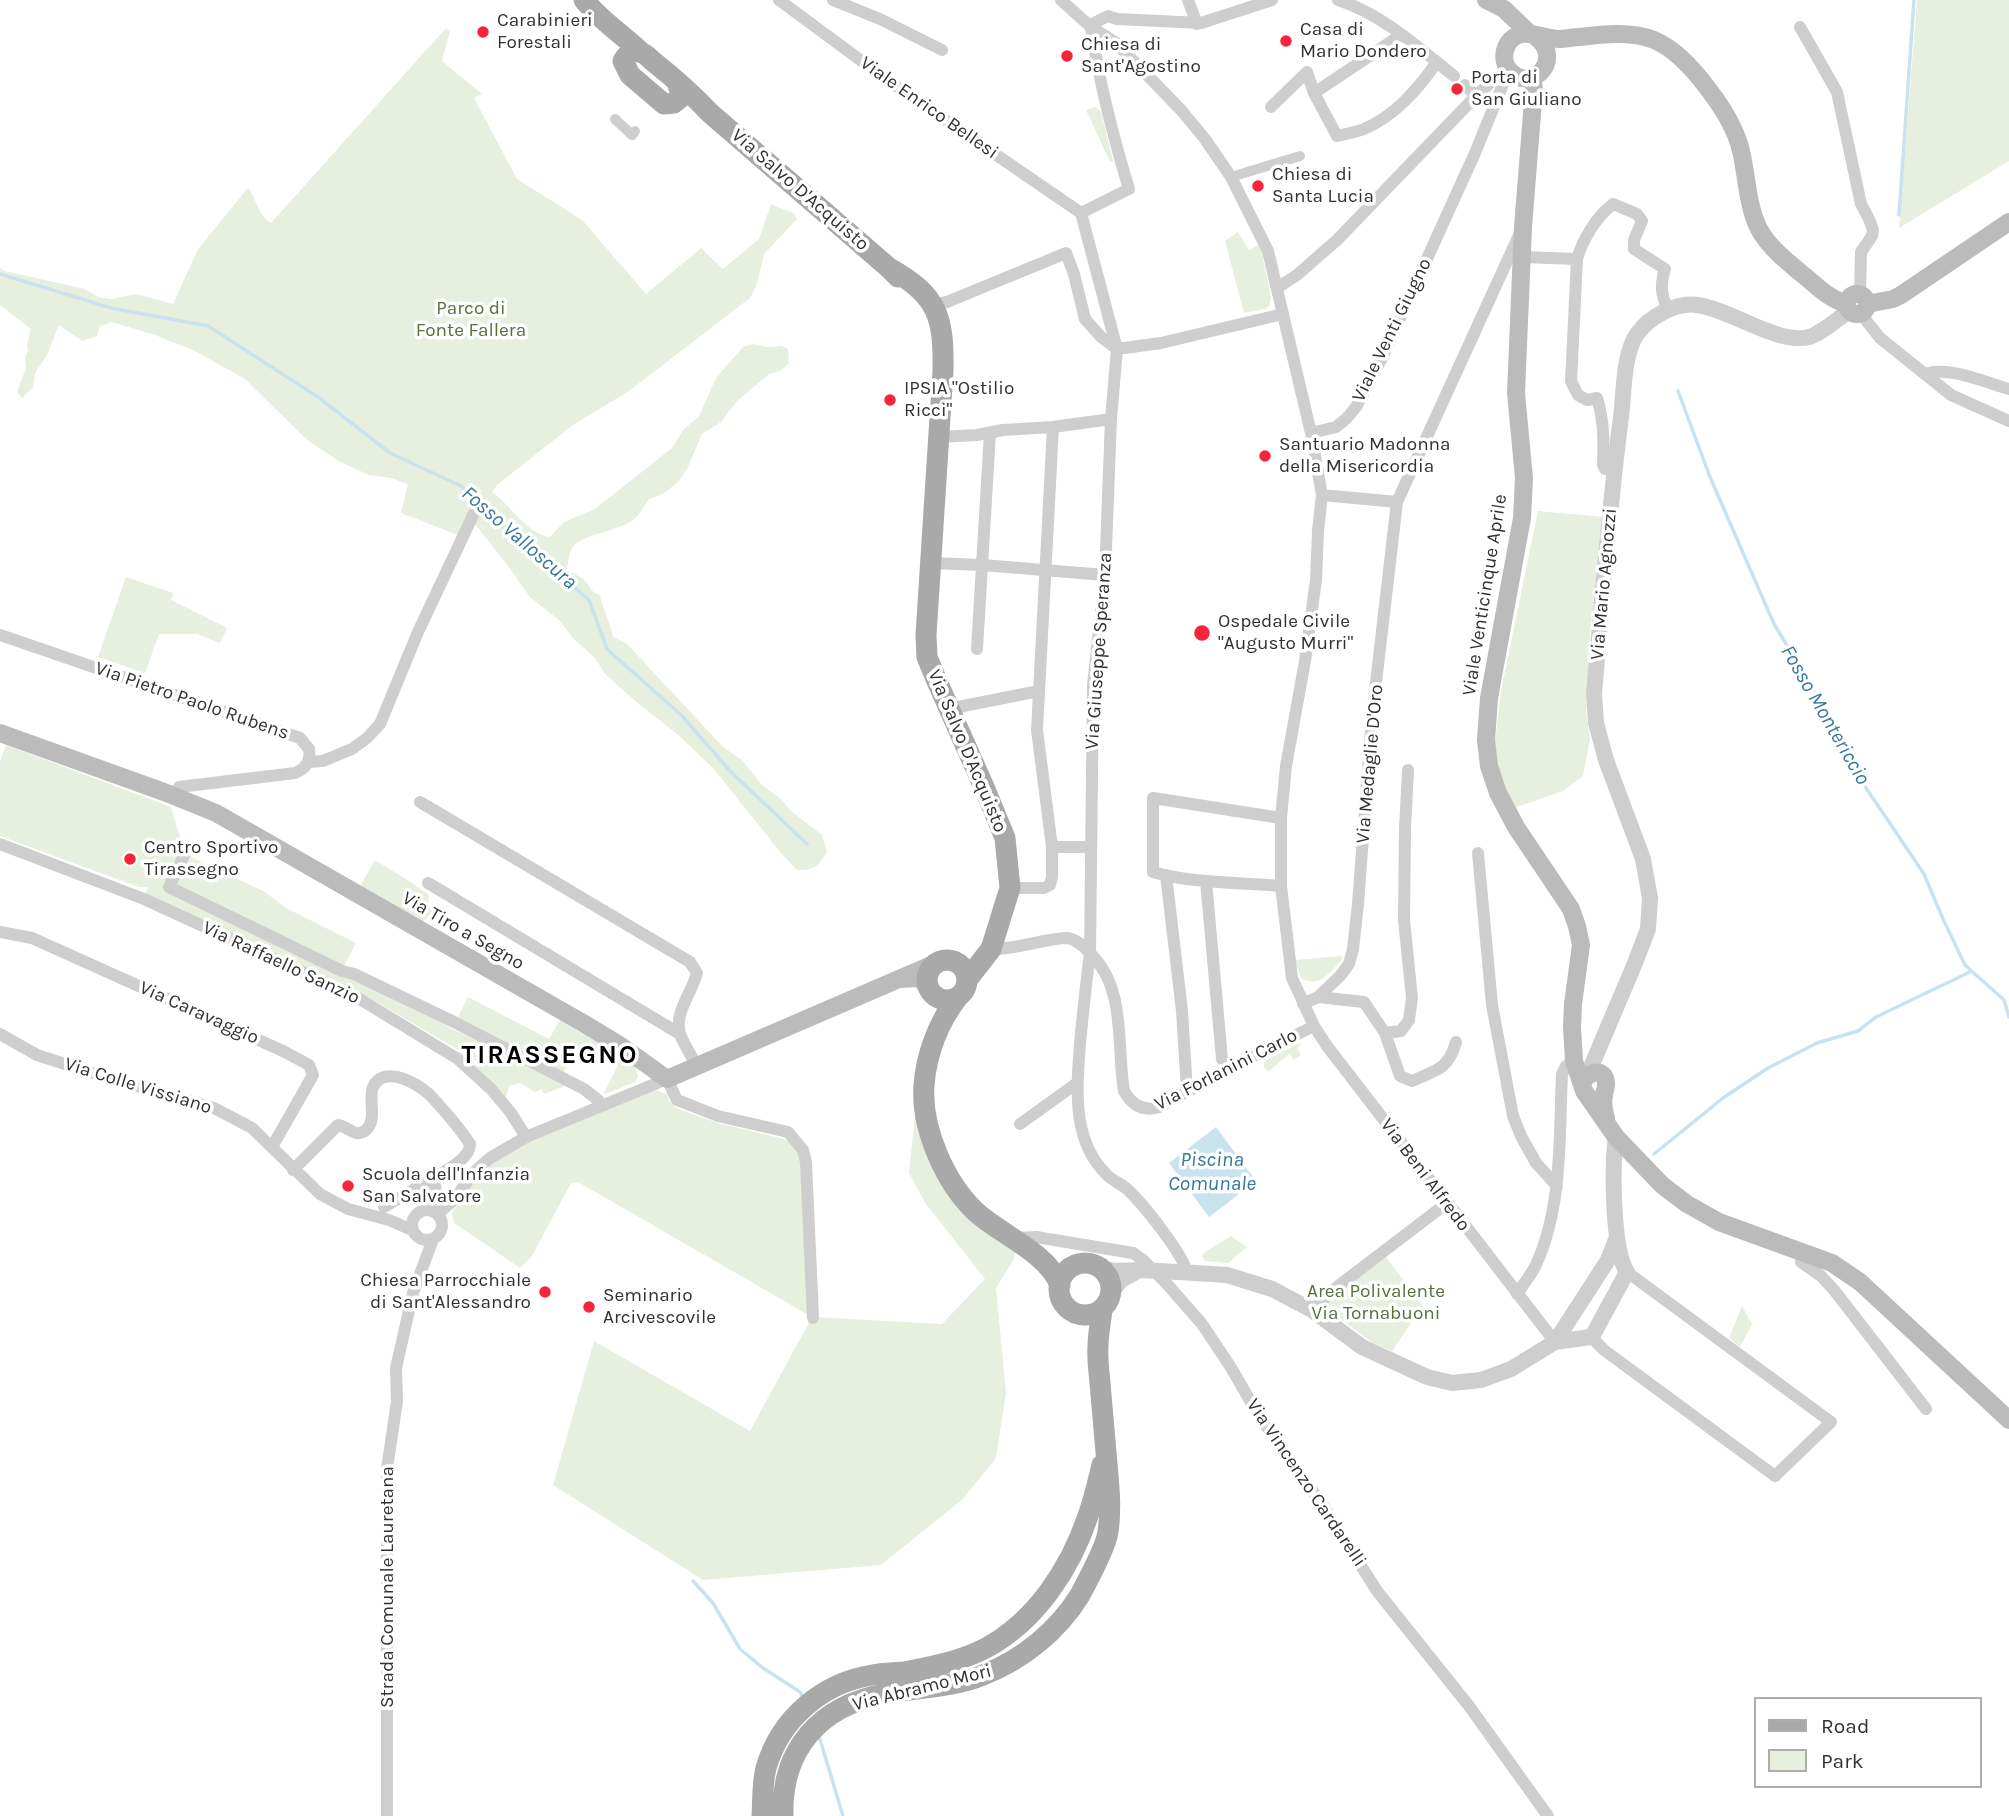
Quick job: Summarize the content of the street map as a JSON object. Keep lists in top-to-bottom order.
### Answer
{
  "streets": {
    "main road": [
      "Via Salvo D'Acquisto",
      "Viale Venticinque Aprile",
      "Via Tiro a Segno",
      "Via Abramo Mori"
    ],
    "street": [
      "Viale Enrico Bellesi",
      "Viale Venti Giugno",
      "Via Mario Agnozzi",
      "Via Giuseppe Speranza",
      "Via Pietro Paolo Rubens",
      "Via Medaglie D'Oro",
      "Via Raffaello Sanzio",
      "Via Caravaggio",
      "Via Forlanini Carlo",
      "Via Colle Vissiano",
      "Via Beni Alfredo",
      "Via Vincenzo Cardarelli",
      "Strada Comunale Lauretana"
    ]
  },
  "crossings": [
    ["Viale Enrico Bellesi", "Via Giuseppe Speranza"],
    ["Viale Venti Giugno", "Viale Venticinque Aprile"],
    ["Viale Venti Giugno", "Via Beni Alfredo"],
    ["Viale Venticinque Aprile", "Via Medaglie D'Oro"],
    ["Via Giuseppe Speranza", "Via Forlanini Carlo"],
    ["Via Giuseppe Speranza", "Via Vincenzo Cardarelli"],
    ["Via Medaglie D'Oro", "Via Beni Alfredo"],
    ["Via Caravaggio", "Via Colle Vissiano"],
    ["Via Forlanini Carlo", "Via Beni Alfredo"],
    ["Via Colle Vissiano", "Strada Comunale Lauretana"]
  ],
  "districts": ["TIRASSEGNO"],
  "water": ["Fosso Valloscura", "Fosso Montericcio", "Piscina Comunale"],
  "parks": ["Parco di Fonte Fallera", "Area Polivalente Via Tornabuoni"],
  "places": [
    "Carabinieri Forestali",
    "Casa di Mario Dondero",
    "Chiesa di Sant'Agostino",
    "Porta di San Giuliano",
    "Chiesa di Santa Lucia",
    "IPSIA \"Ostilio Ricci\"",
    "Santuario Madonna della Misericordia",
    "Ospedale Civile \"Augusto Murri\"",
    "Centro Sportivo Tirassegno",
    "Scuola dell'Infanzia San Salvatore",
    "Chiesa Parrocchiale di Sant'Alessandro",
    "Seminario Arcivescovile"
  ],
  "legend": ["Road", "Park"]
}
